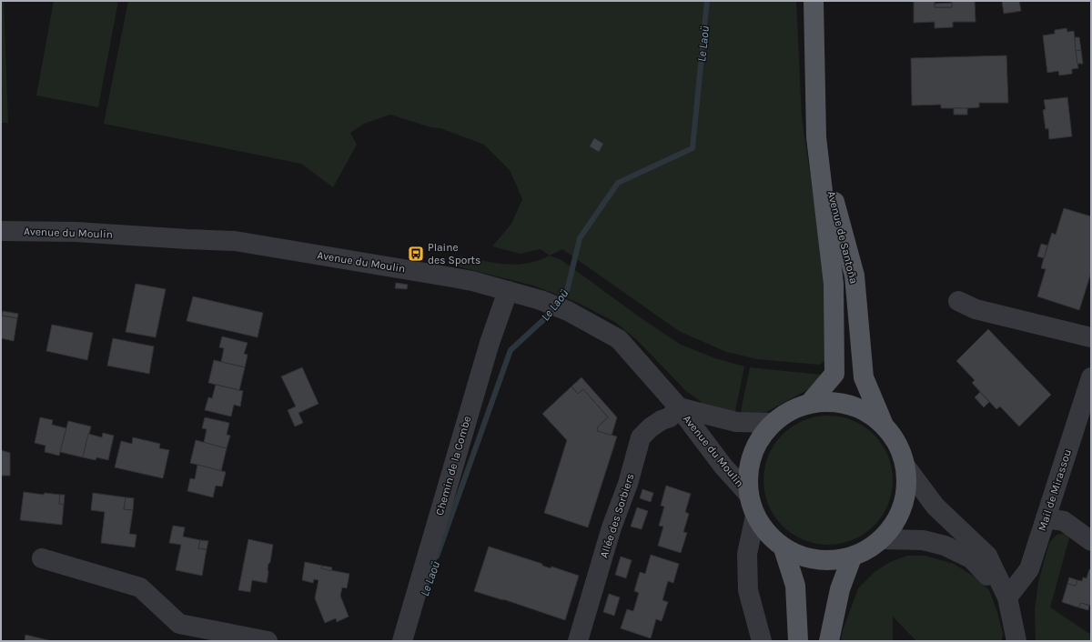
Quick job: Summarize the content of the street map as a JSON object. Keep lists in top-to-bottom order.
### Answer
{
  "streets": {
    "main road": ["Avenue de Santoña"],
    "street": [
      "Avenue du Moulin",
      "Chemin de la Combe",
      "Mail de Mirassou",
      "Allée des Sorbiers"
    ]
  },
  "crossings": [
    ["Avenue du Moulin", "Chemin de la Combe"],
    ["Avenue du Moulin", "Allée des Sorbiers"]
  ],
  "water": ["Le Laoü"],
  "places": {
    "bus stop": ["Plaine des Sports"]
  }
}
